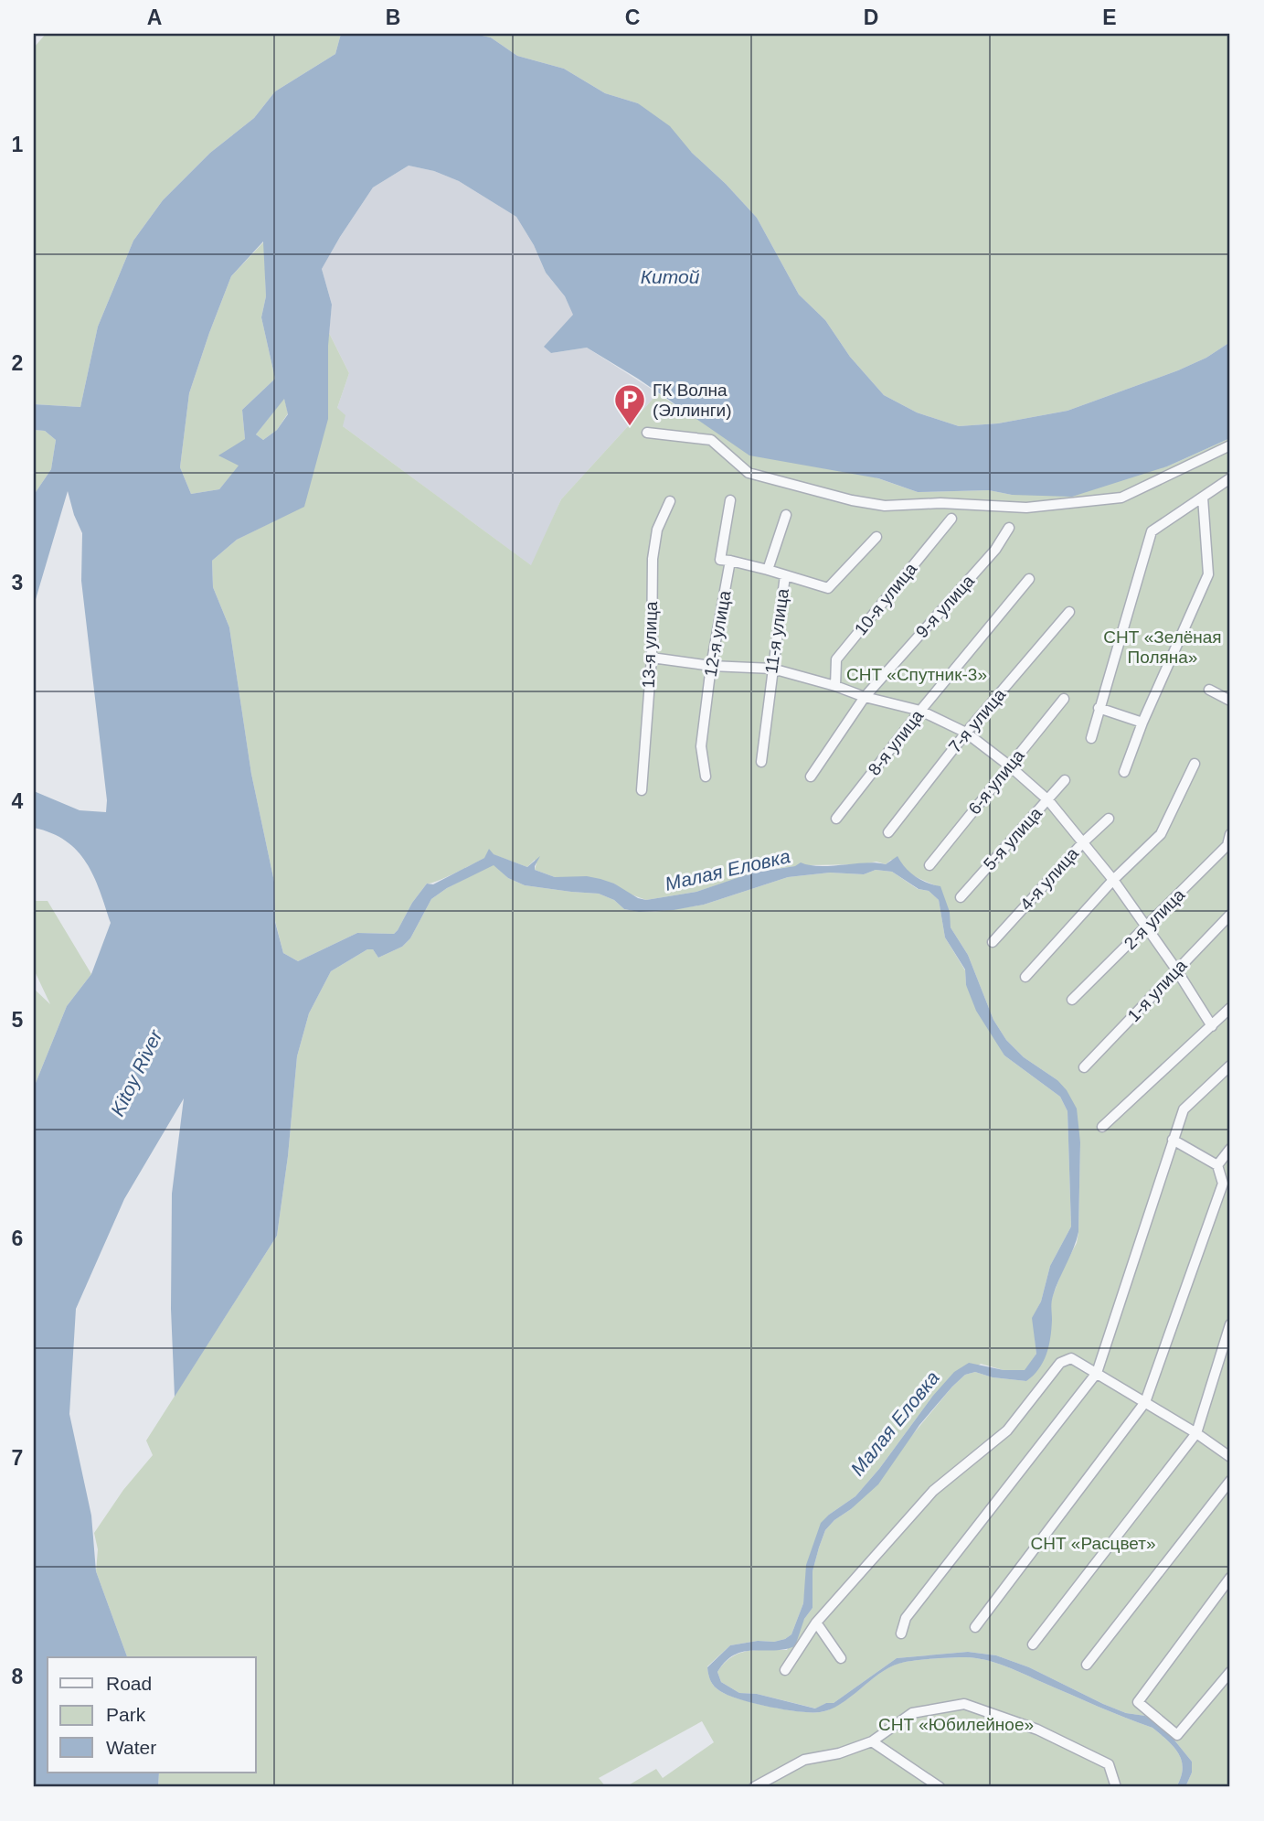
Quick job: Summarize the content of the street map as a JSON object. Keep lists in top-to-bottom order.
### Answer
{
  "streets": {
    "street": [
      "10-я улица",
      "9-я улица",
      "11-я улица",
      "12-я улица",
      "13-я улица",
      "7-я улица",
      "8-я улица",
      "6-я улица",
      "5-я улица",
      "4-я улица",
      "2-я улица",
      "1-я улица"
    ]
  },
  "water": ["Китой", "Малая Еловка", "Kitoy River"],
  "parks": [
    "СНТ «Зелёная Поляна»",
    "СНТ «Спутник-3»",
    "СНТ «Расцвет»",
    "СНТ «Юбилейное»"
  ],
  "places": {
    "parking": ["ГК Волна (Эллинги)"]
  },
  "legend": ["Road", "Park", "Water"],
  "grid": {
    "columns": [
      "A",
      "B",
      "C",
      "D",
      "E"
    ],
    "rows": [
      "1",
      "2",
      "3",
      "4",
      "5",
      "6",
      "7",
      "8"
    ]
  }
}
